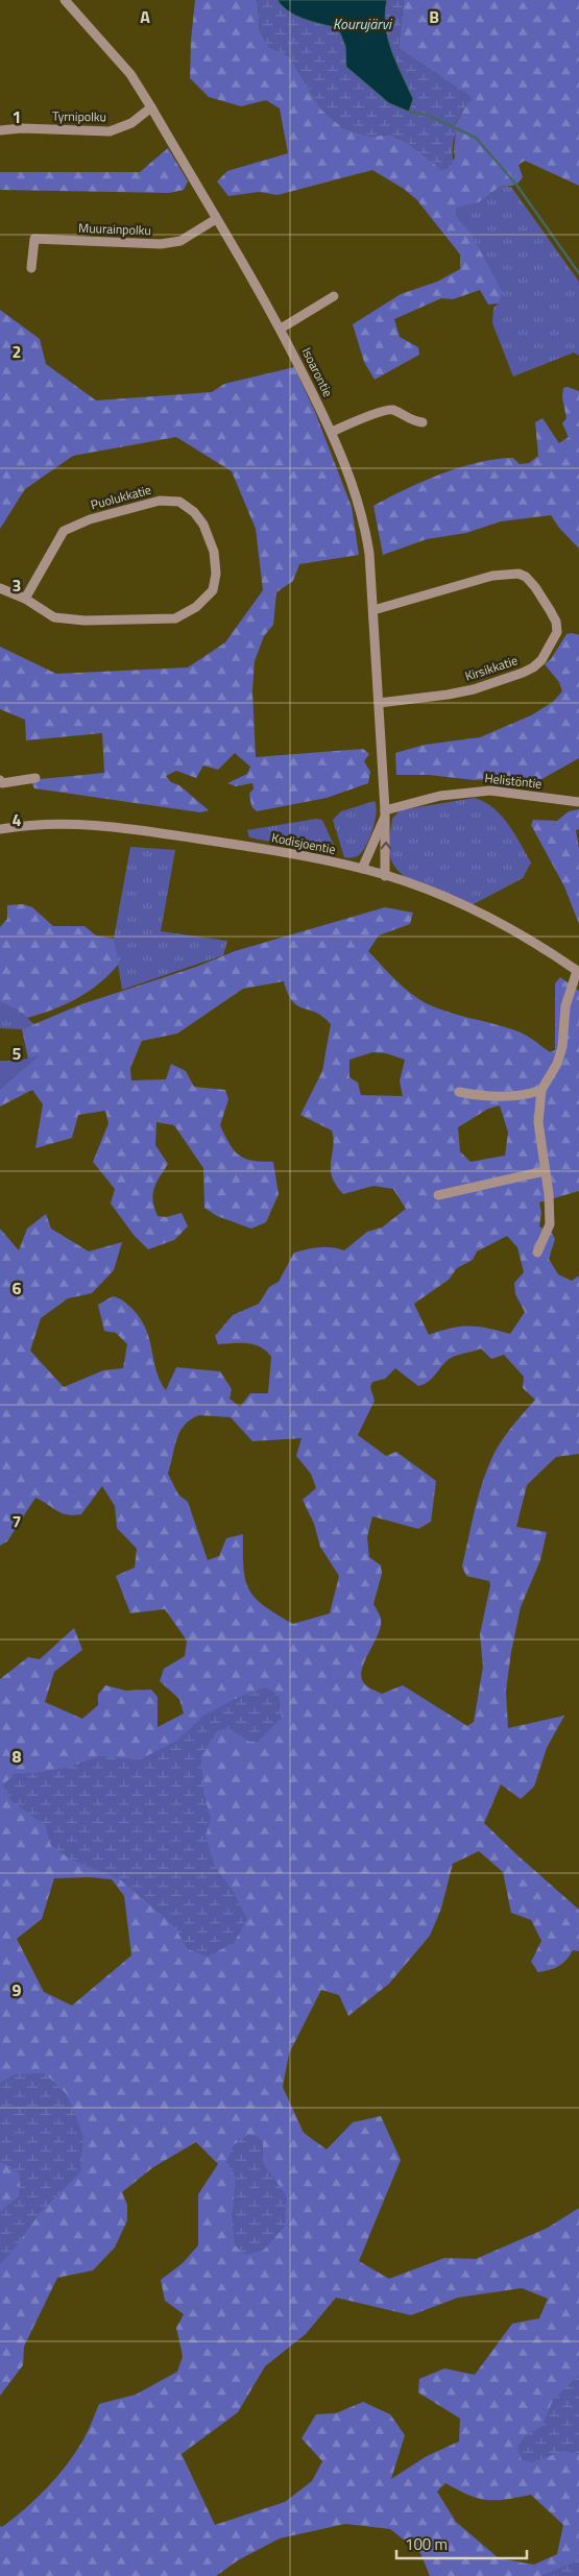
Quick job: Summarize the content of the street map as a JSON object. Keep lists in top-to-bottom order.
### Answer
{
  "streets": {
    "street": [
      "Tyrnipolku",
      "Muurainpolku",
      "Isoarontie",
      "Puolukkatie",
      "Kirsikkatie",
      "Helistöntie",
      "Kodisjoentie"
    ]
  },
  "crossings": [
    ["Tyrnipolku", "Isoarontie"],
    ["Muurainpolku", "Isoarontie"],
    ["Isoarontie", "Kirsikkatie"],
    ["Isoarontie", "Helistöntie"],
    ["Isoarontie", "Kodisjoentie"]
  ],
  "water": ["Kourujärvi"],
  "scale_bar": "100 m",
  "grid": {
    "columns": ["A", "B"],
    "rows": [
      "1",
      "2",
      "3",
      "4",
      "5",
      "6",
      "7",
      "8",
      "9"
    ]
  }
}
